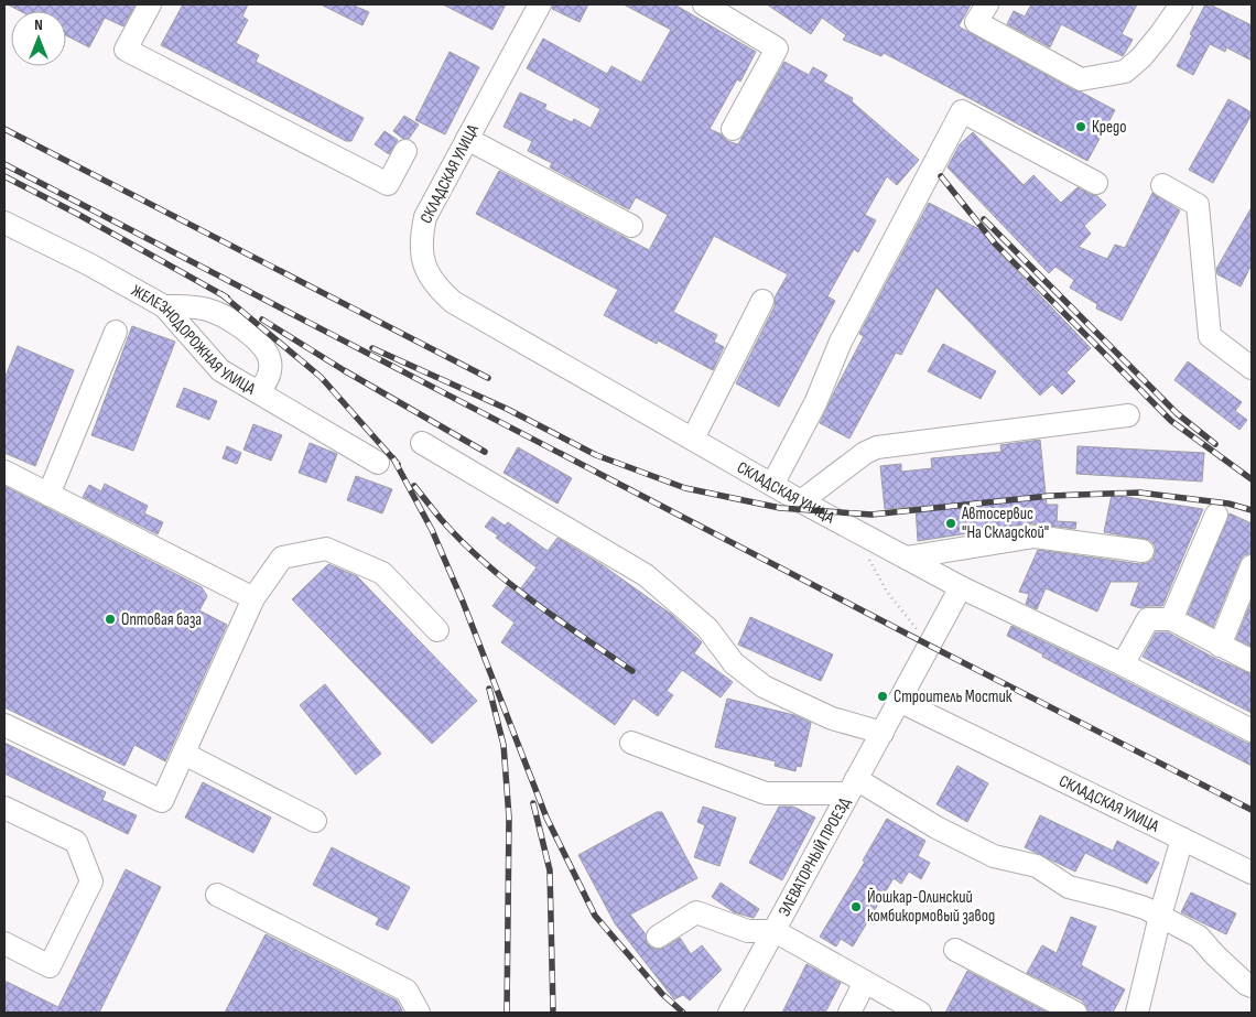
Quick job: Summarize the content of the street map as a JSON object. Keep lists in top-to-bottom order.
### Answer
{
  "streets": {
    "street": ["СКЛАДСКАЯ УЛИЦА", "ЖЕЛЕЗНОДОРОЖНАЯ УЛИЦА", "ЭЛЕВАТОРНЫЙ ПРОЕЗД"]
  },
  "crossings": [
    ["СКЛАДСКАЯ УЛИЦА", "ЭЛЕВАТОРНЫЙ ПРОЕЗД"]
  ],
  "places": [
    "Кредо",
    "Автосервис \"На Складской\"",
    "Оптовая база",
    "Строитель Мостик",
    "Йошкар-Олинский комбикормовый завод"
  ],
  "north": "top"
}
